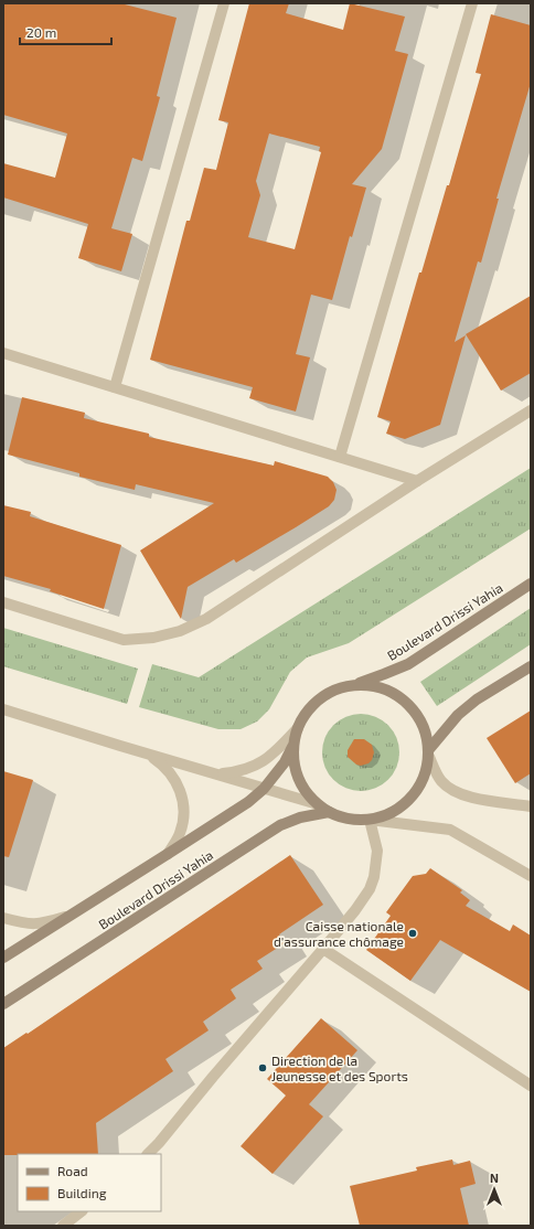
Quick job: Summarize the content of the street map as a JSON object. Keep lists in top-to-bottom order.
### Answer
{
  "streets": {
    "main road": ["Boulevard Drissi Yahia"]
  },
  "places": ["Caisse nationale d'assurance chômage", "Direction de la Jeunesse et des Sports"],
  "legend": ["Road", "Building"],
  "scale_bar": "20 m",
  "north": "top"
}
